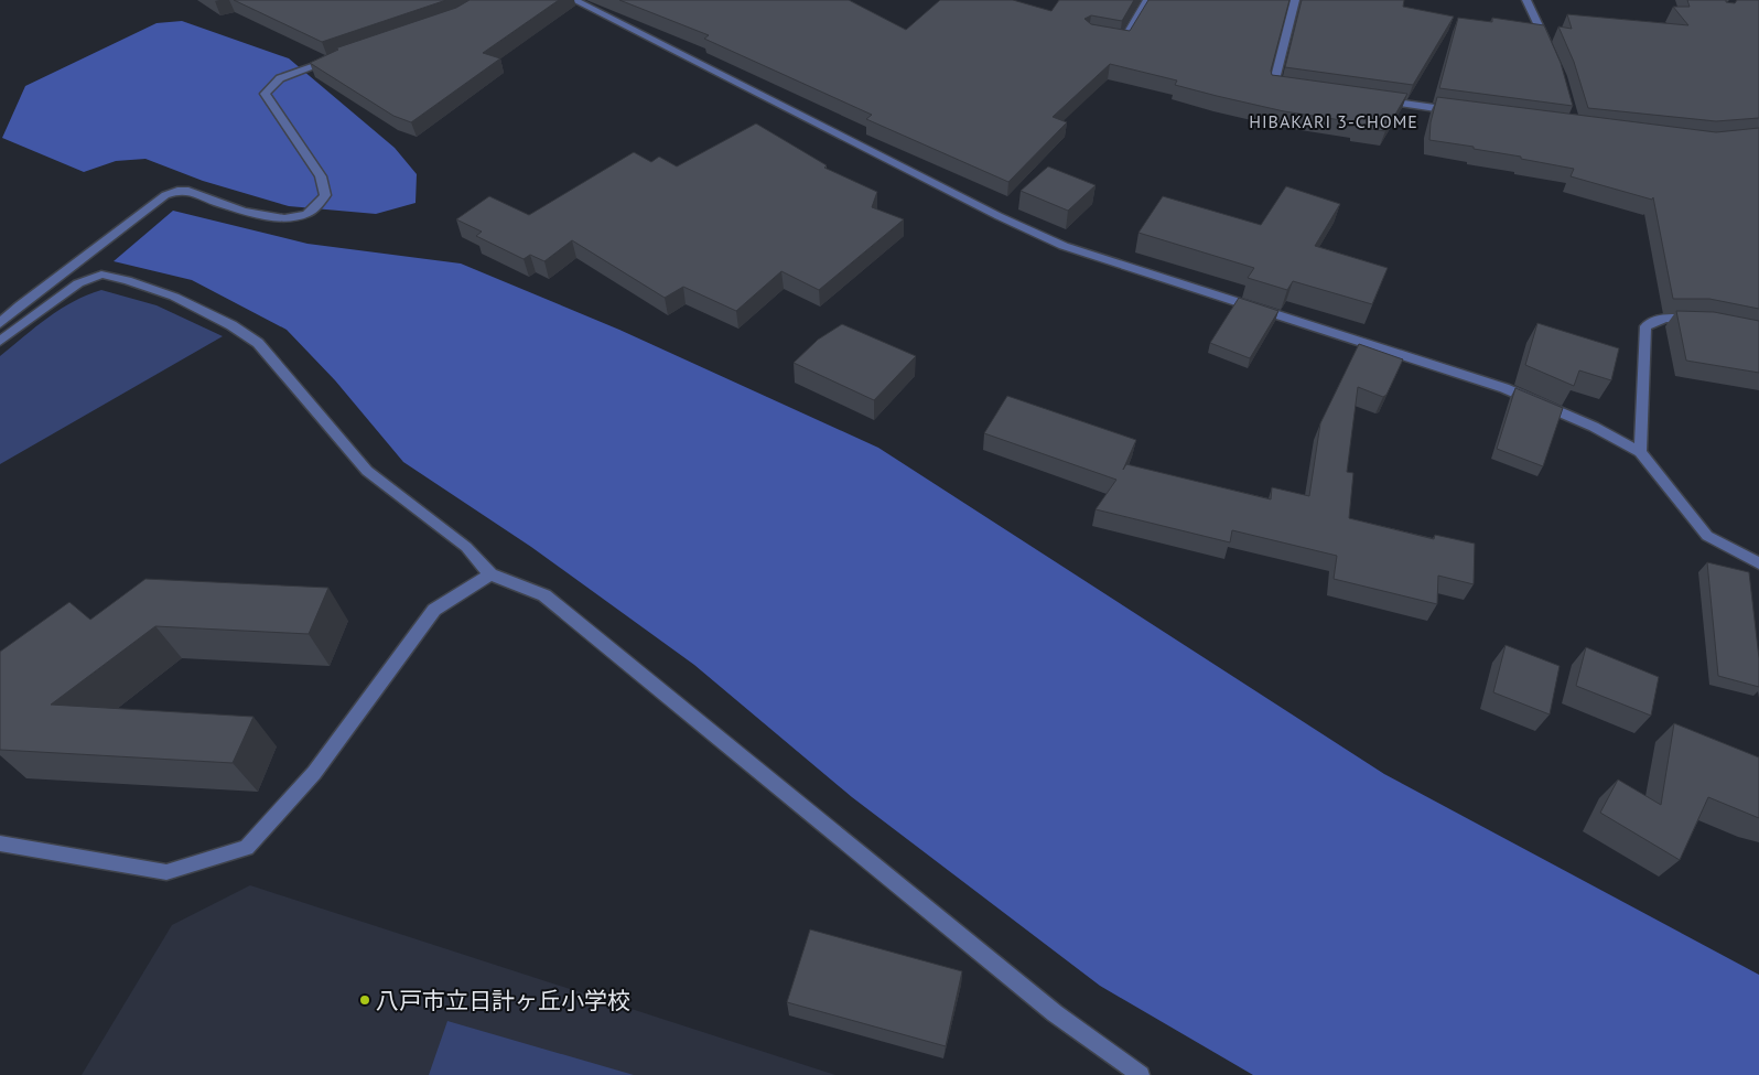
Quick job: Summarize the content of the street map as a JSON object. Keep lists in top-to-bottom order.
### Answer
{
  "districts": ["HIBAKARI 3-CHOME"],
  "places": ["八戸市立日計ヶ丘小学校"]
}
